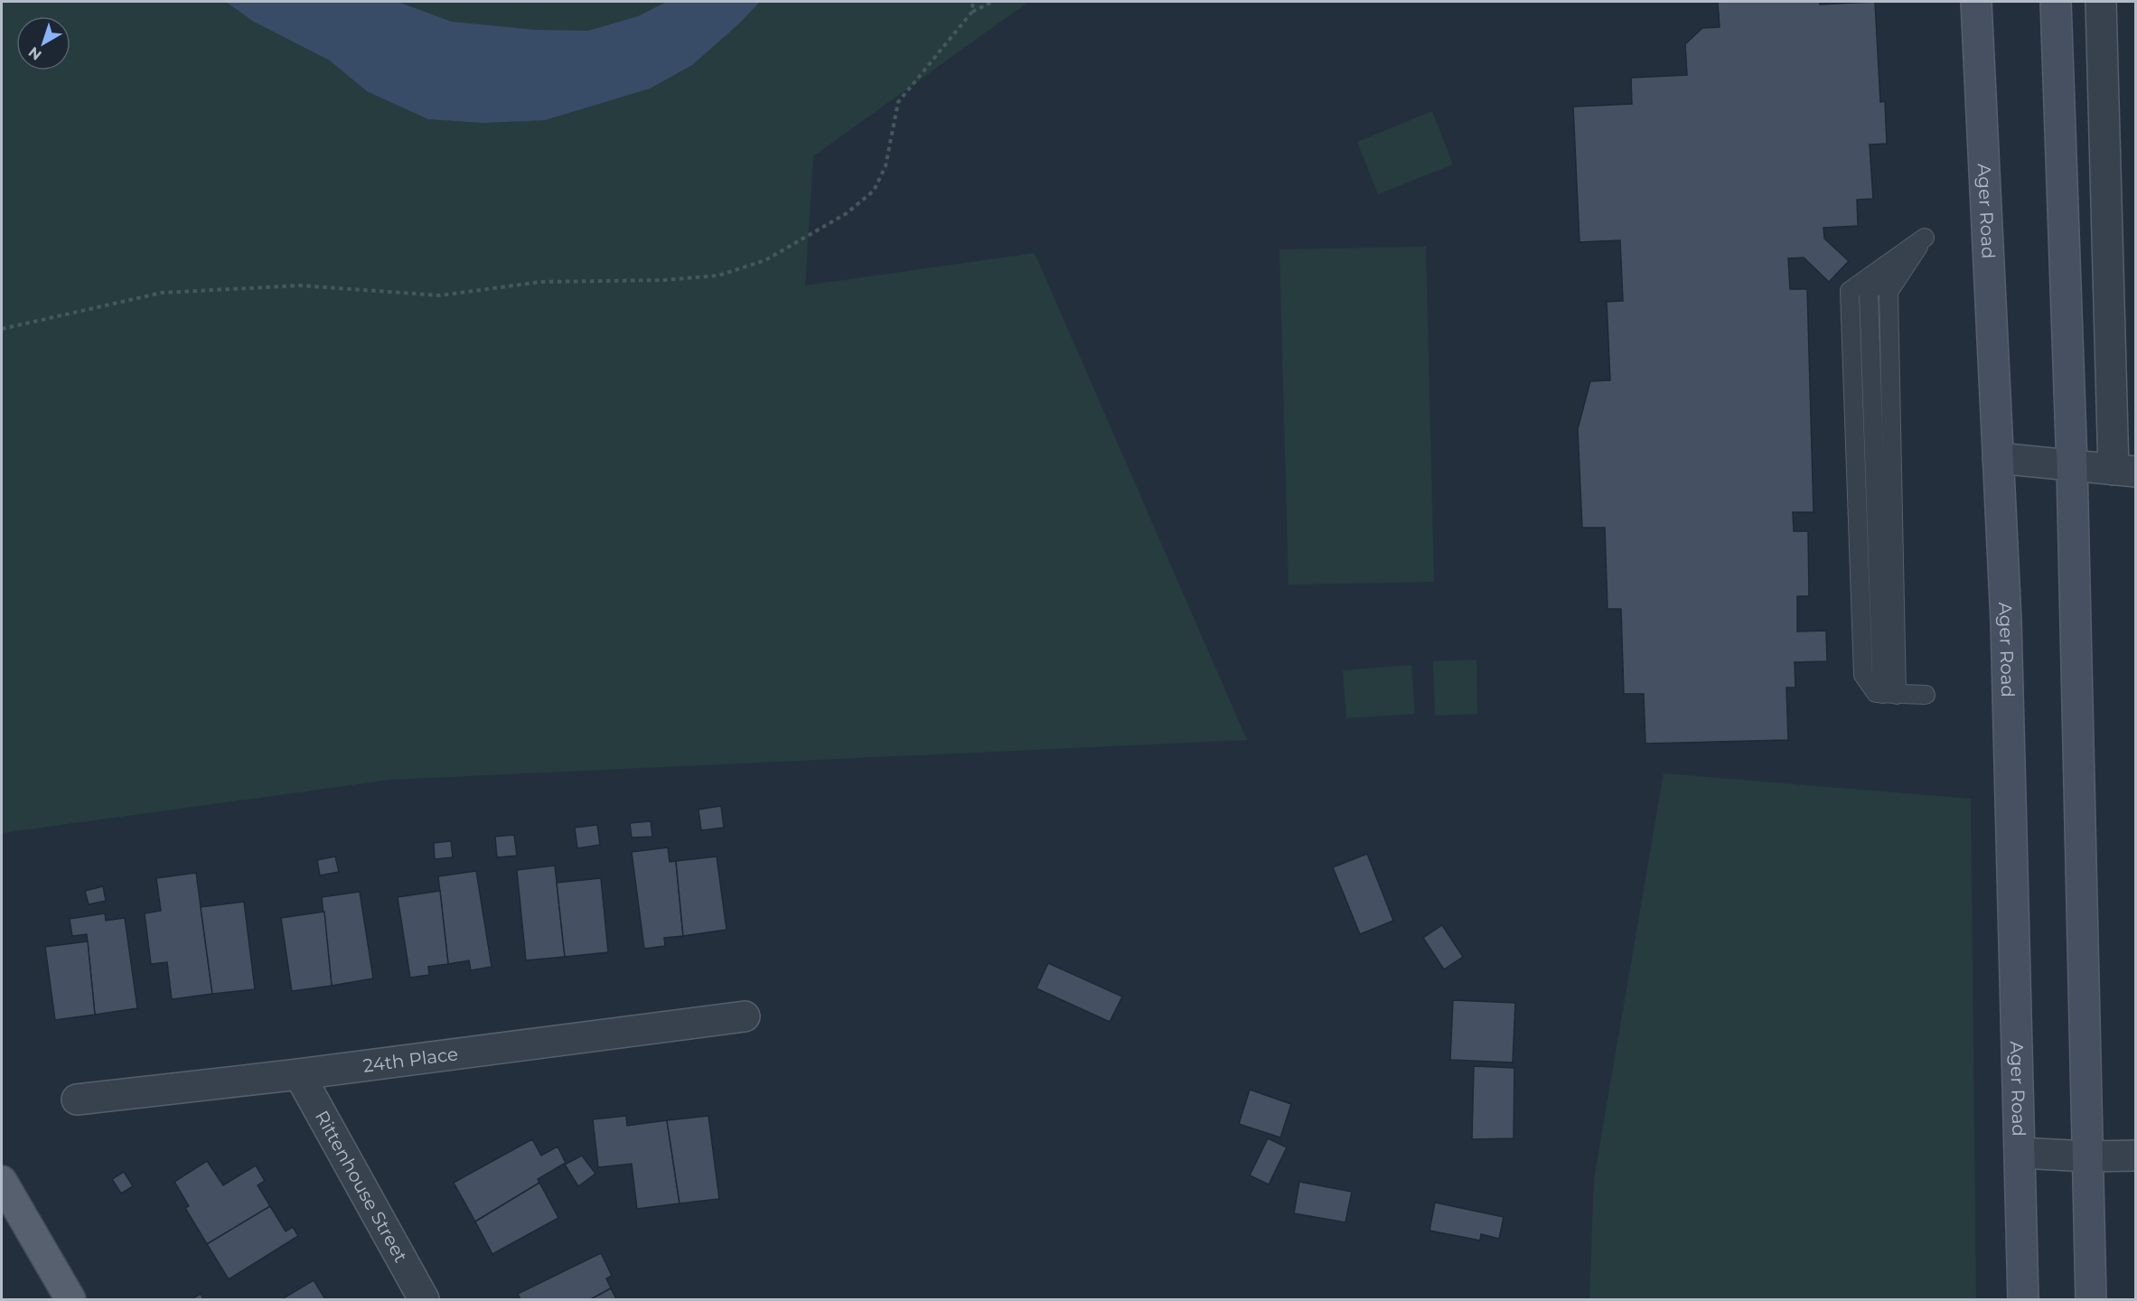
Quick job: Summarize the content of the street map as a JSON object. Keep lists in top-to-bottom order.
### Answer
{
  "streets": {
    "main road": ["Ager Road"],
    "street": ["24th Place", "Rittenhouse Street"]
  },
  "crossings": [
    ["24th Place", "Rittenhouse Street"]
  ],
  "north": "bottom left"
}
